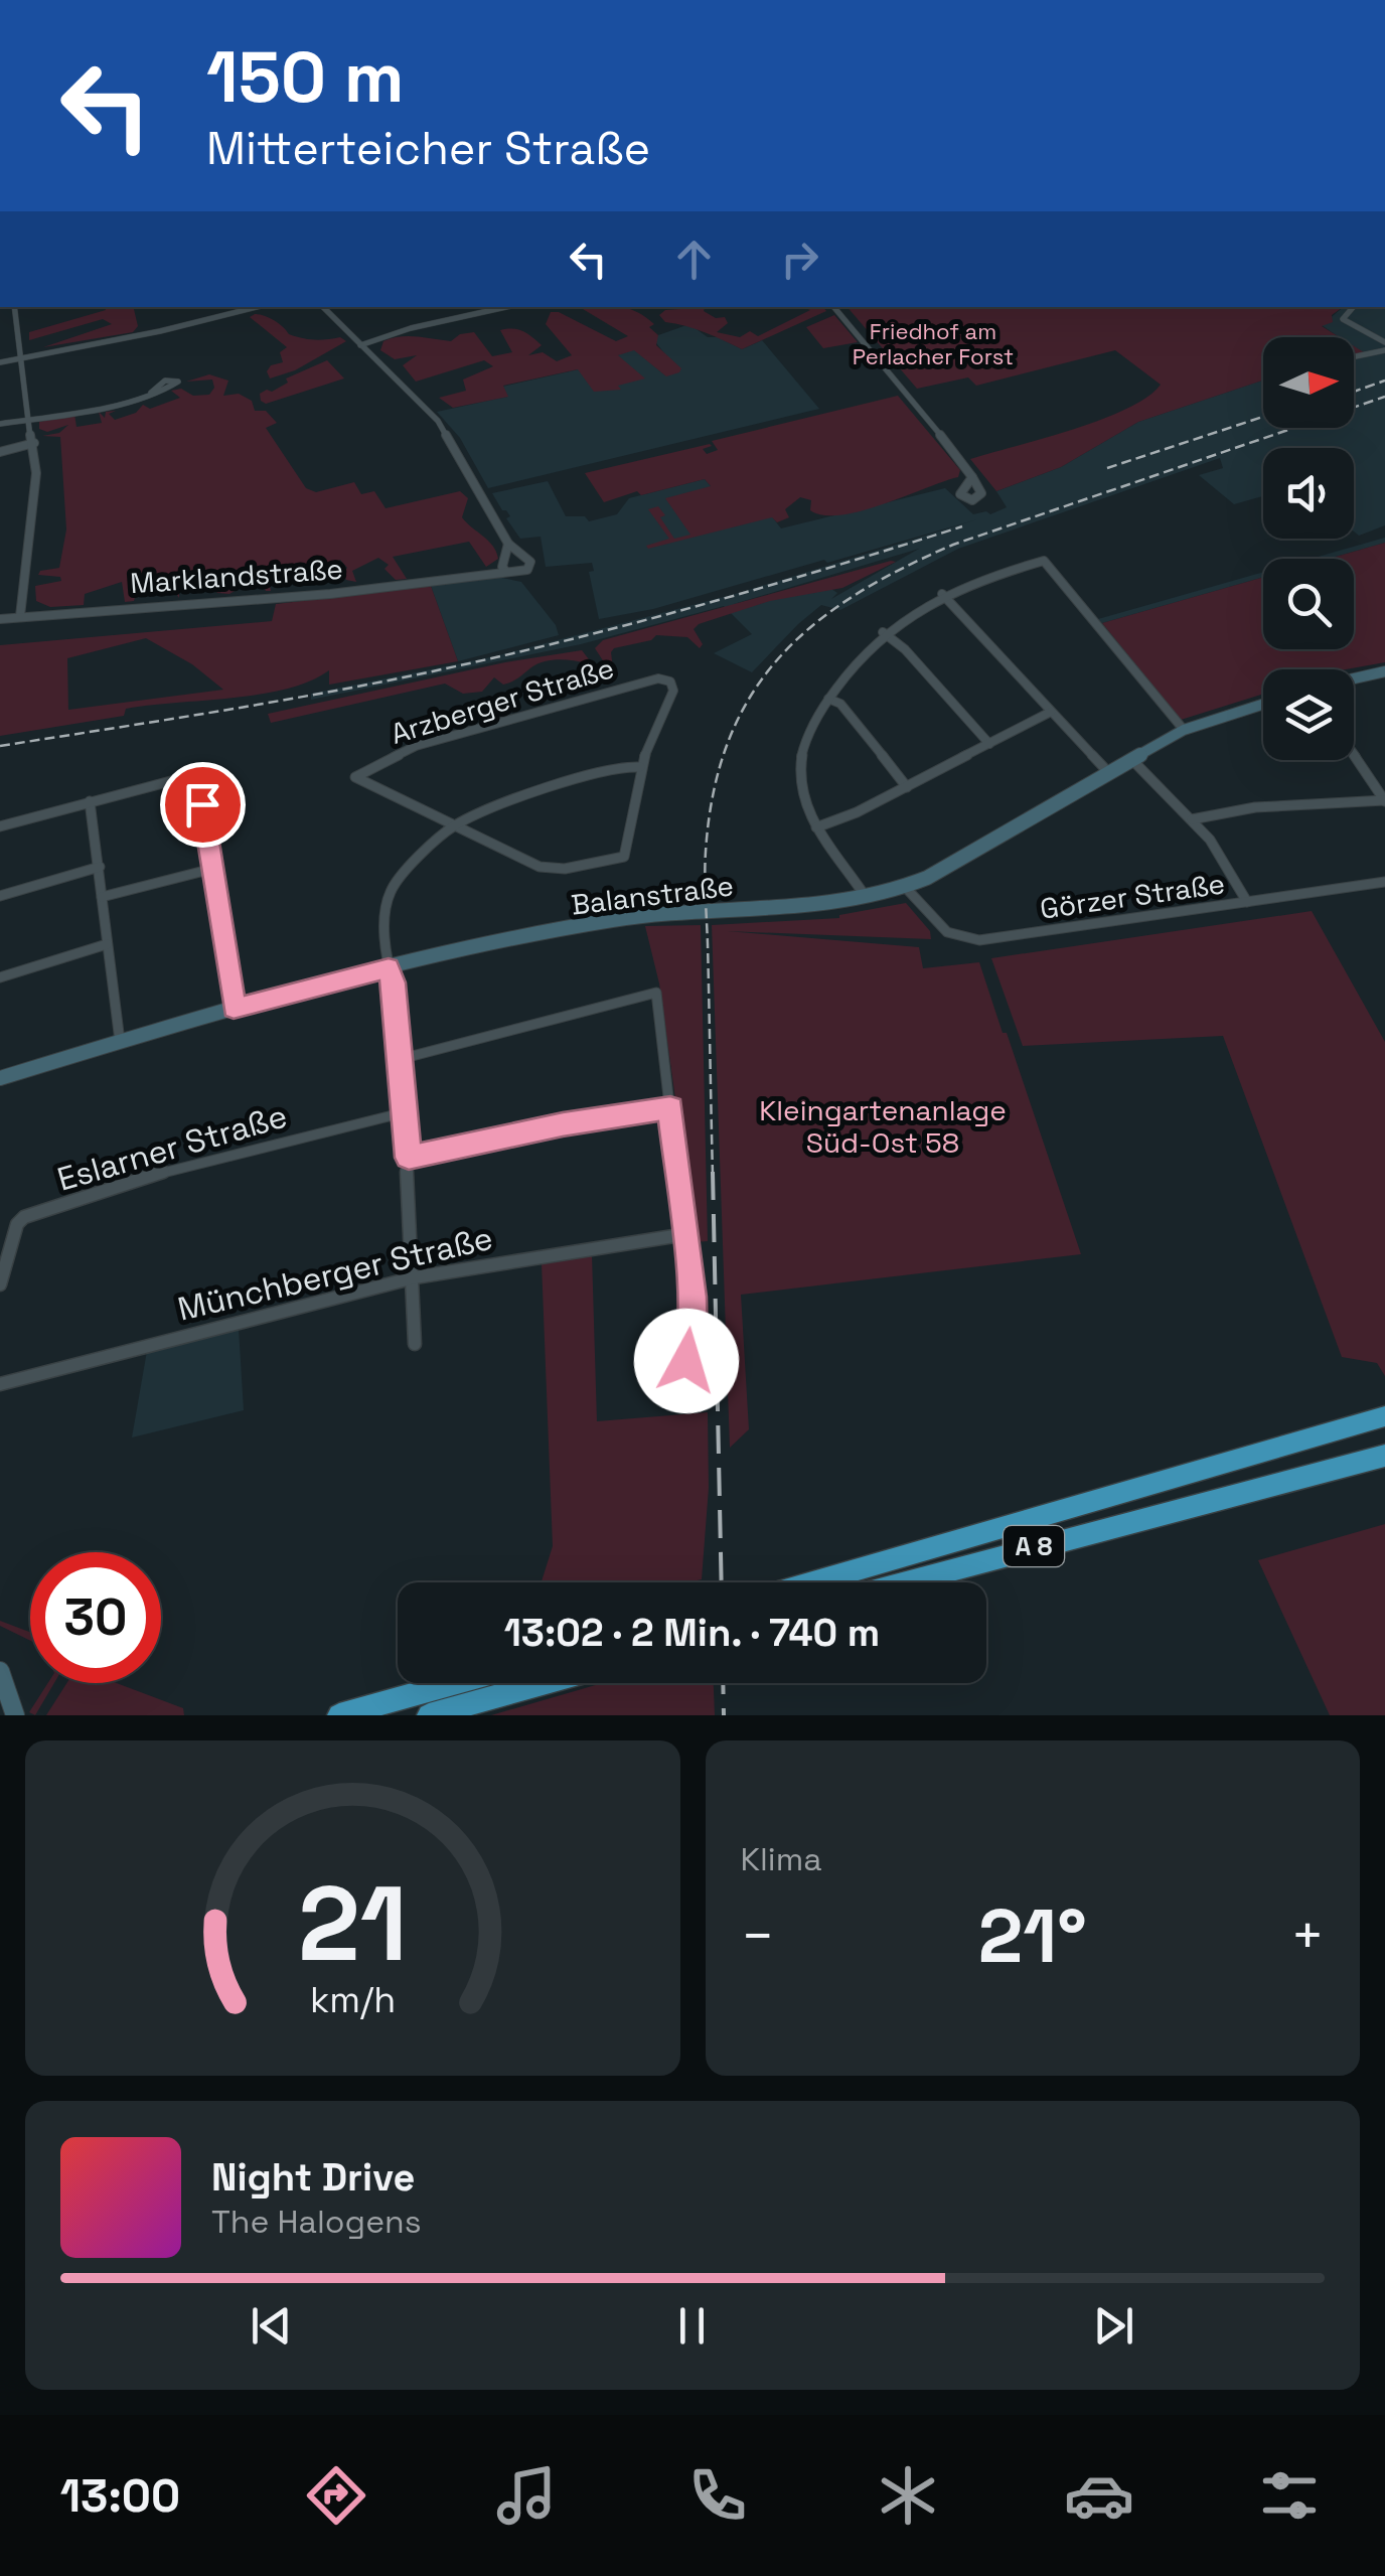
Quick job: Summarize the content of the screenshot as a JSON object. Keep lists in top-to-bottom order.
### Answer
{
  "streets": {
    "highway": ["A 8"],
    "street": [
      "Marklandstraße",
      "Arzberger Straße",
      "Balanstraße",
      "Görzer Straße",
      "Eslarner Straße",
      "Münchberger Straße"
    ]
  },
  "crossings": [
    ["Balanstraße", "Görzer Straße"]
  ],
  "parks": ["Friedhof am Perlacher Forst", "Kleingartenanlage Süd-Ost 58"],
  "north": "right",
  "page": {
    "turn": ["150 m", "Mitterteicher Straße"],
    "limit": "30",
    "trip": "13:02 · 2 Min. · 740 m",
    "tile": "Klima",
    "heat": ["−", "21°", "+"],
    "song": ["Night Drive", "The Halogens"],
    "tabs": "13:00",
    "gauge": ["21", "km/h"]
  }
}
